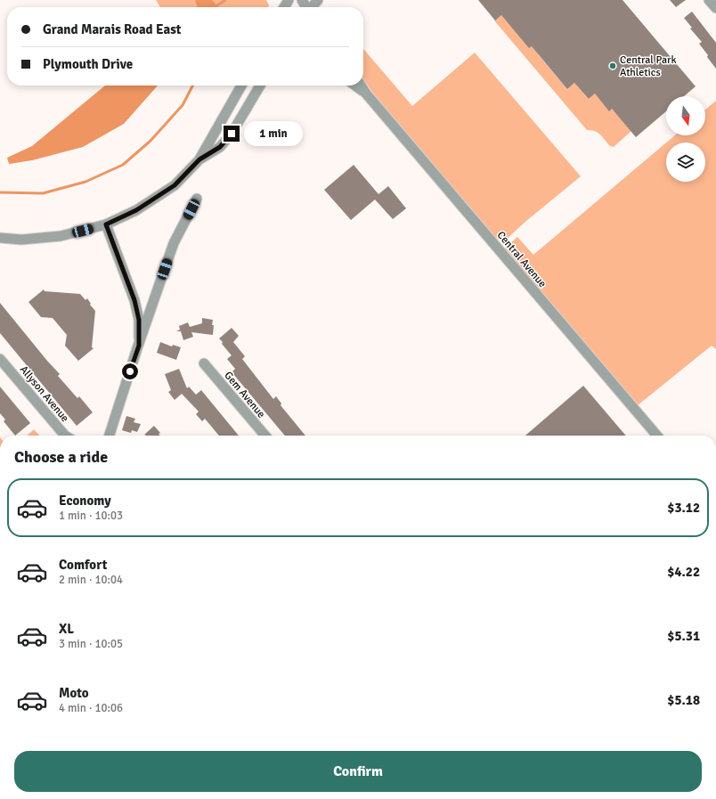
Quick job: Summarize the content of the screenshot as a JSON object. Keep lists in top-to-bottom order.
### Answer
{
  "streets": {
    "street": ["Central Avenue", "Allyson Avenue", "Gem Avenue"]
  },
  "places": ["Central Park Athletics"],
  "north": "bottom",
  "page": {
    "banner": ["Grand Marais Road East", "Plymouth Drive"],
    "bubble": "1 min",
    "heading": "Choose a ride",
    "list": [
      {
        "name": "Economy",
        "note": "1 min · 10:03",
        "value": "$3.12"
      },
      {
        "name": "Comfort",
        "note": "2 min · 10:04",
        "value": "$4.22"
      },
      {
        "name": "XL",
        "note": "3 min · 10:05",
        "value": "$5.31"
      },
      {
        "name": "Moto",
        "note": "4 min · 10:06",
        "value": "$5.18"
      }
    ],
    "buttons": "Confirm"
  }
}
